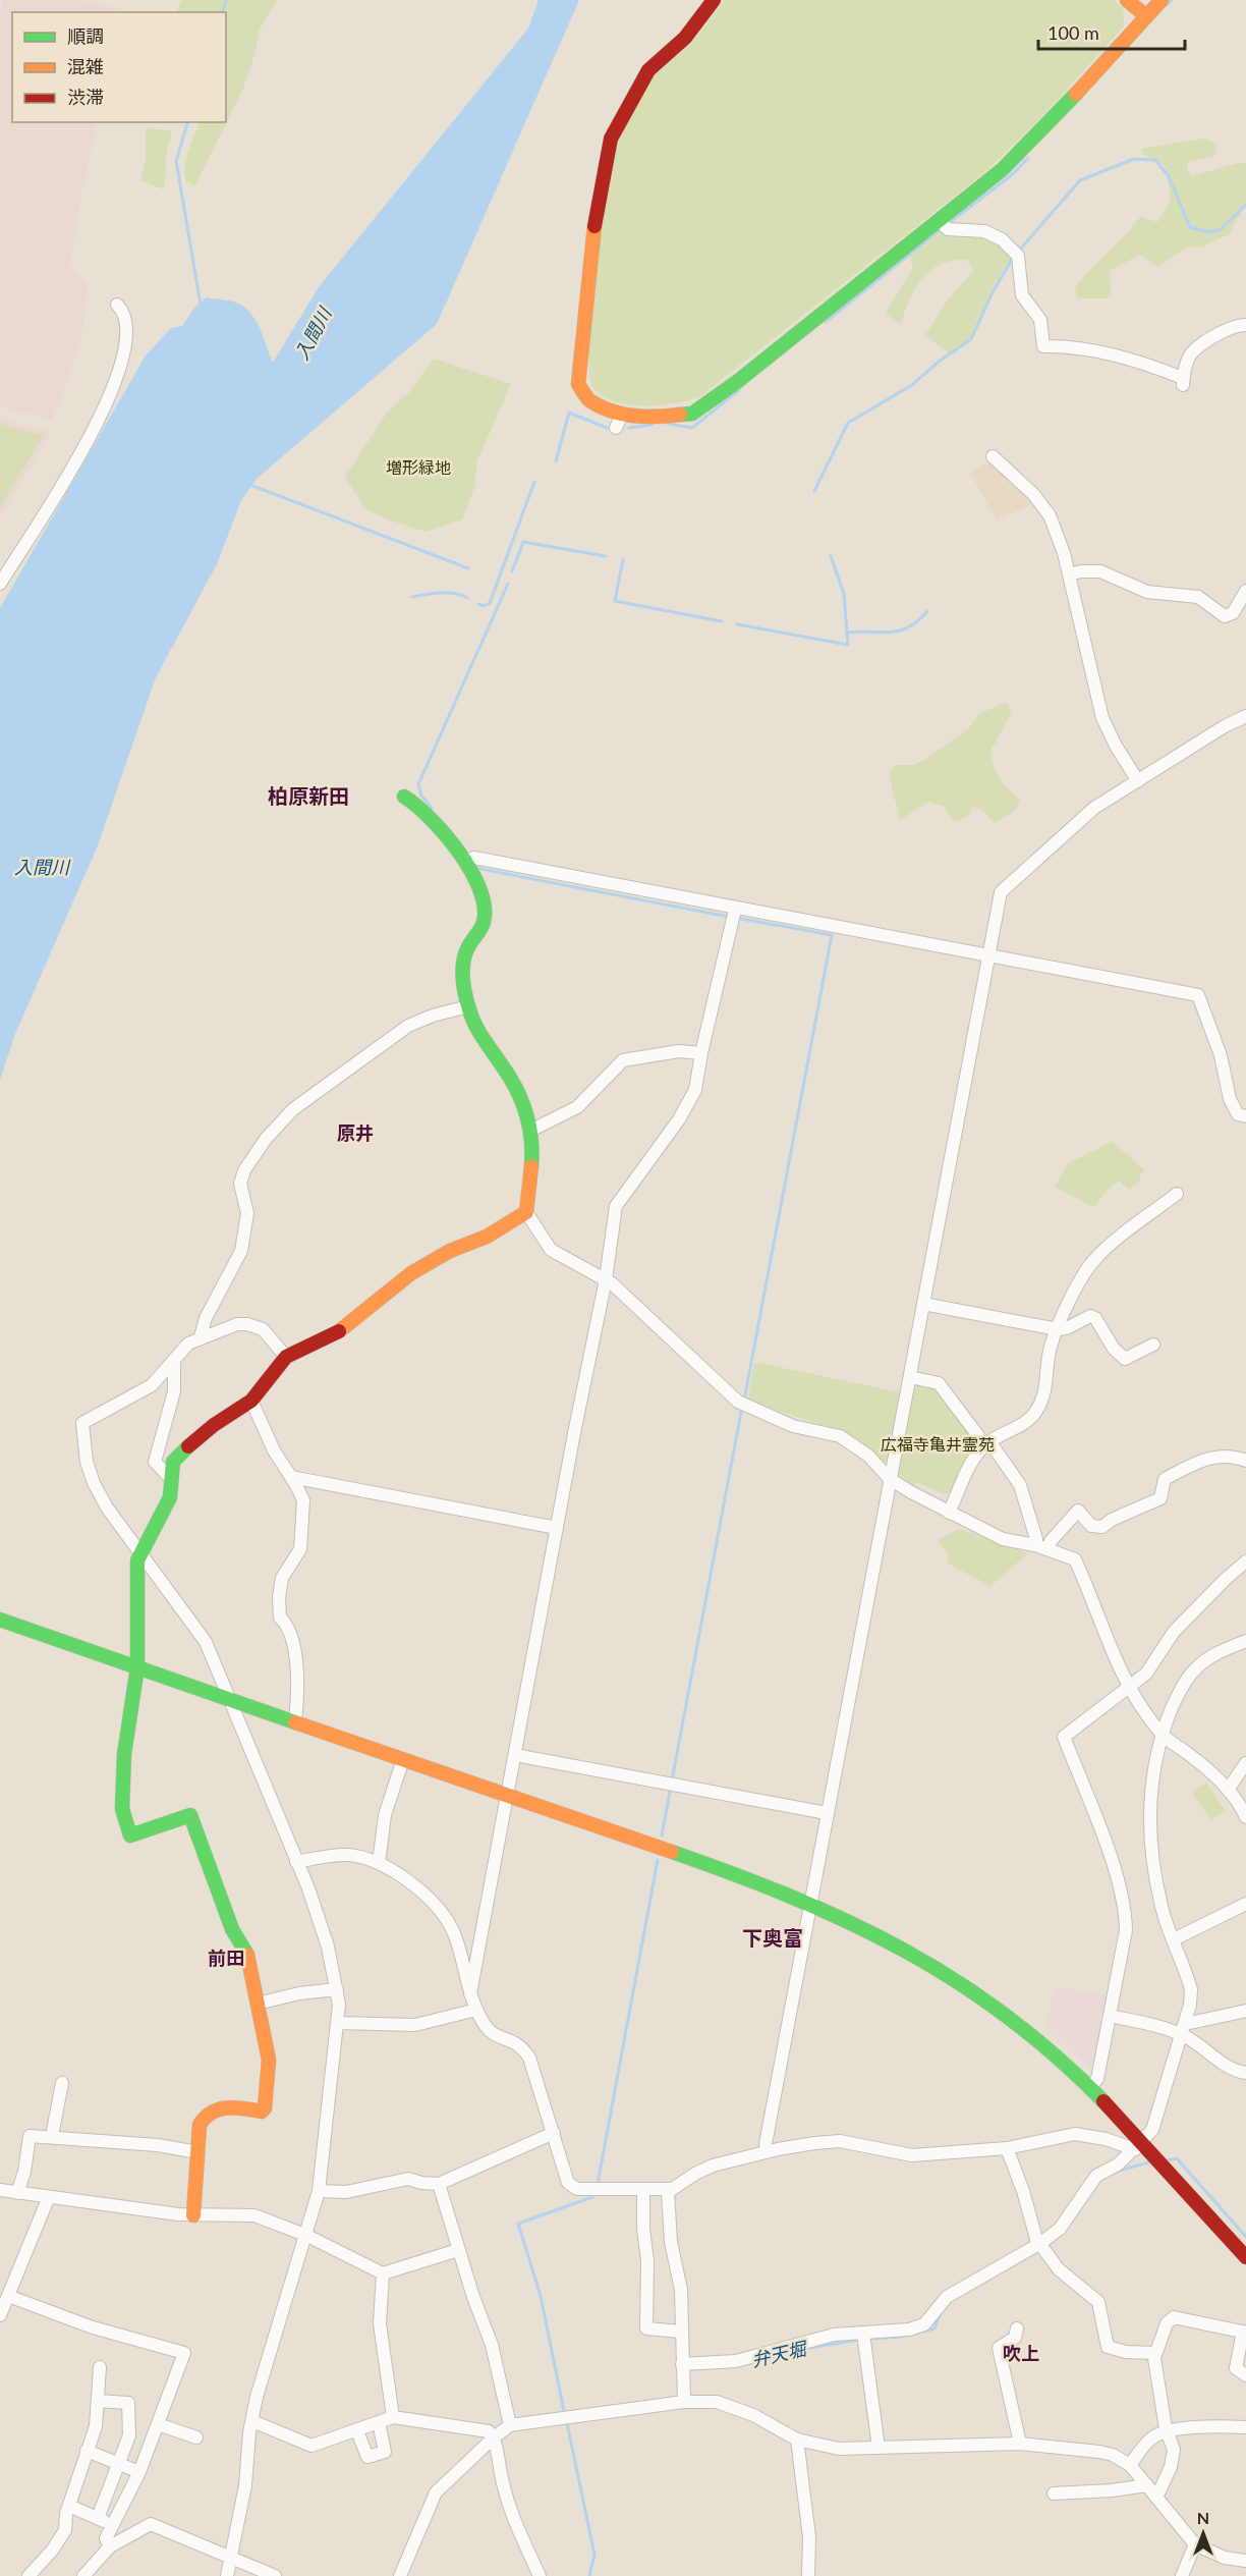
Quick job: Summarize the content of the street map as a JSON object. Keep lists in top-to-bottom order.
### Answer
{
  "districts": [
    "柏原新田",
    "原井",
    "下奥富",
    "前田",
    "吹上"
  ],
  "water": ["入間川", "弁天堀"],
  "parks": ["増形緑地", "広福寺亀井霊苑"],
  "legend": ["順調", "混雑", "渋滞"],
  "scale_bar": "100 m",
  "north": "top"
}
